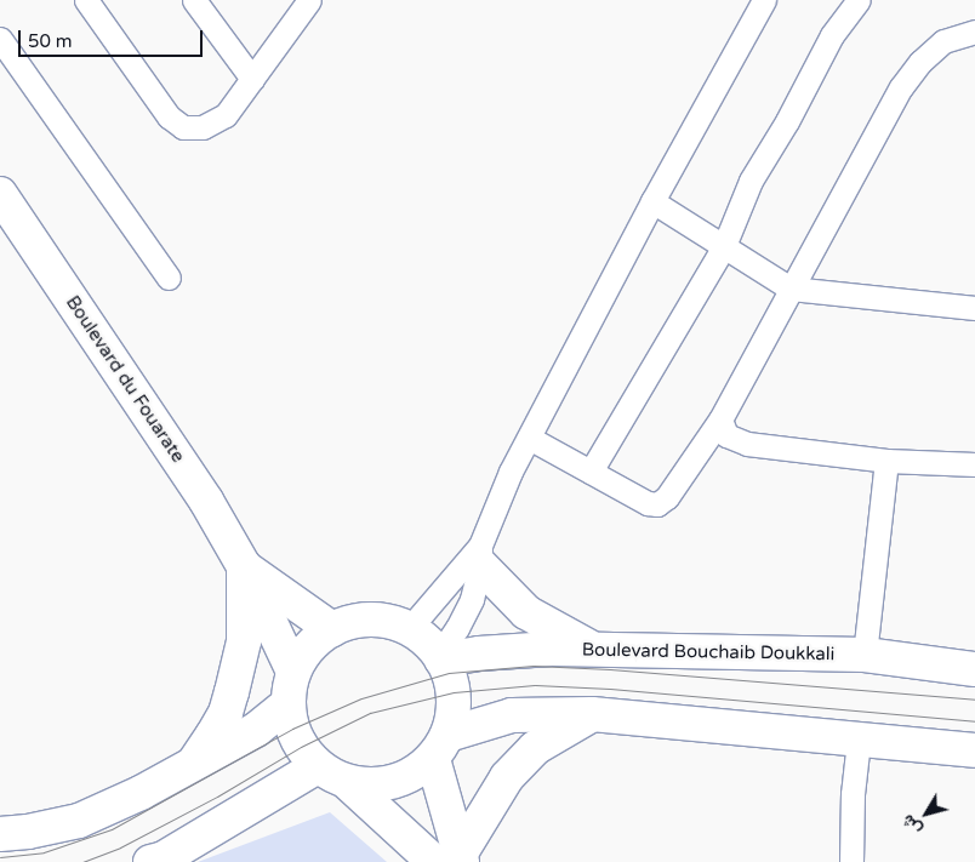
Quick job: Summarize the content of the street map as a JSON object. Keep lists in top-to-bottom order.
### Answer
{
  "streets": {
    "main road": ["Boulevard du Fouarate", "Boulevard Bouchaib Doukkali"]
  },
  "crossings": [
    ["Boulevard du Fouarate", "Boulevard Bouchaib Doukkali"]
  ],
  "scale_bar": "50 m",
  "north": "bottom left"
}
